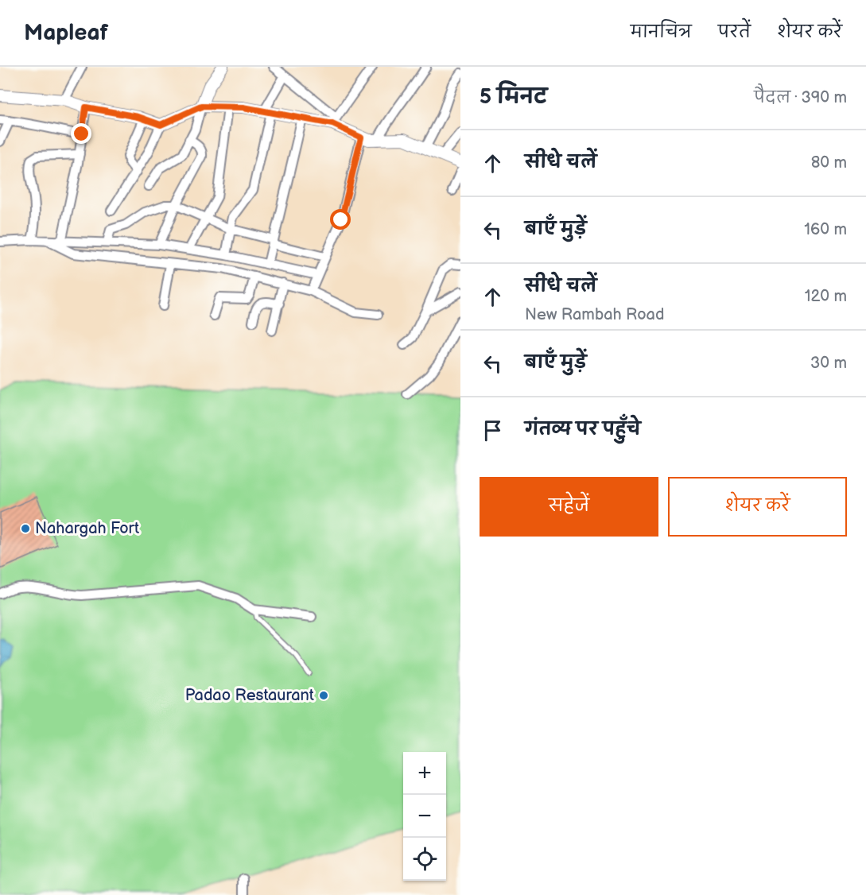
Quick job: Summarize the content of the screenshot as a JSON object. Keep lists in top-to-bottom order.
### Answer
{
  "places": ["Nahargah Fort", "Padao Restaurant"],
  "page": {
    "header": "Mapleaf",
    "nav": ["मानचित्र", "परतें", "शेयर करें"],
    "heading": ["5 मिनट", "पैदल · 390 m"],
    "list": [
      ["सीधे चलें", "80 m"],
      ["बाएँ मुड़ें", "160 m"],
      ["सीधे चलें", "New Rambah Road", "120 m"],
      ["बाएँ मुड़ें", "30 m"],
      "गंतव्य पर पहुँचे"
    ],
    "buttons": ["सहेजें", "शेयर करें"],
    "map_buttons": ["+", "−"]
  }
}
